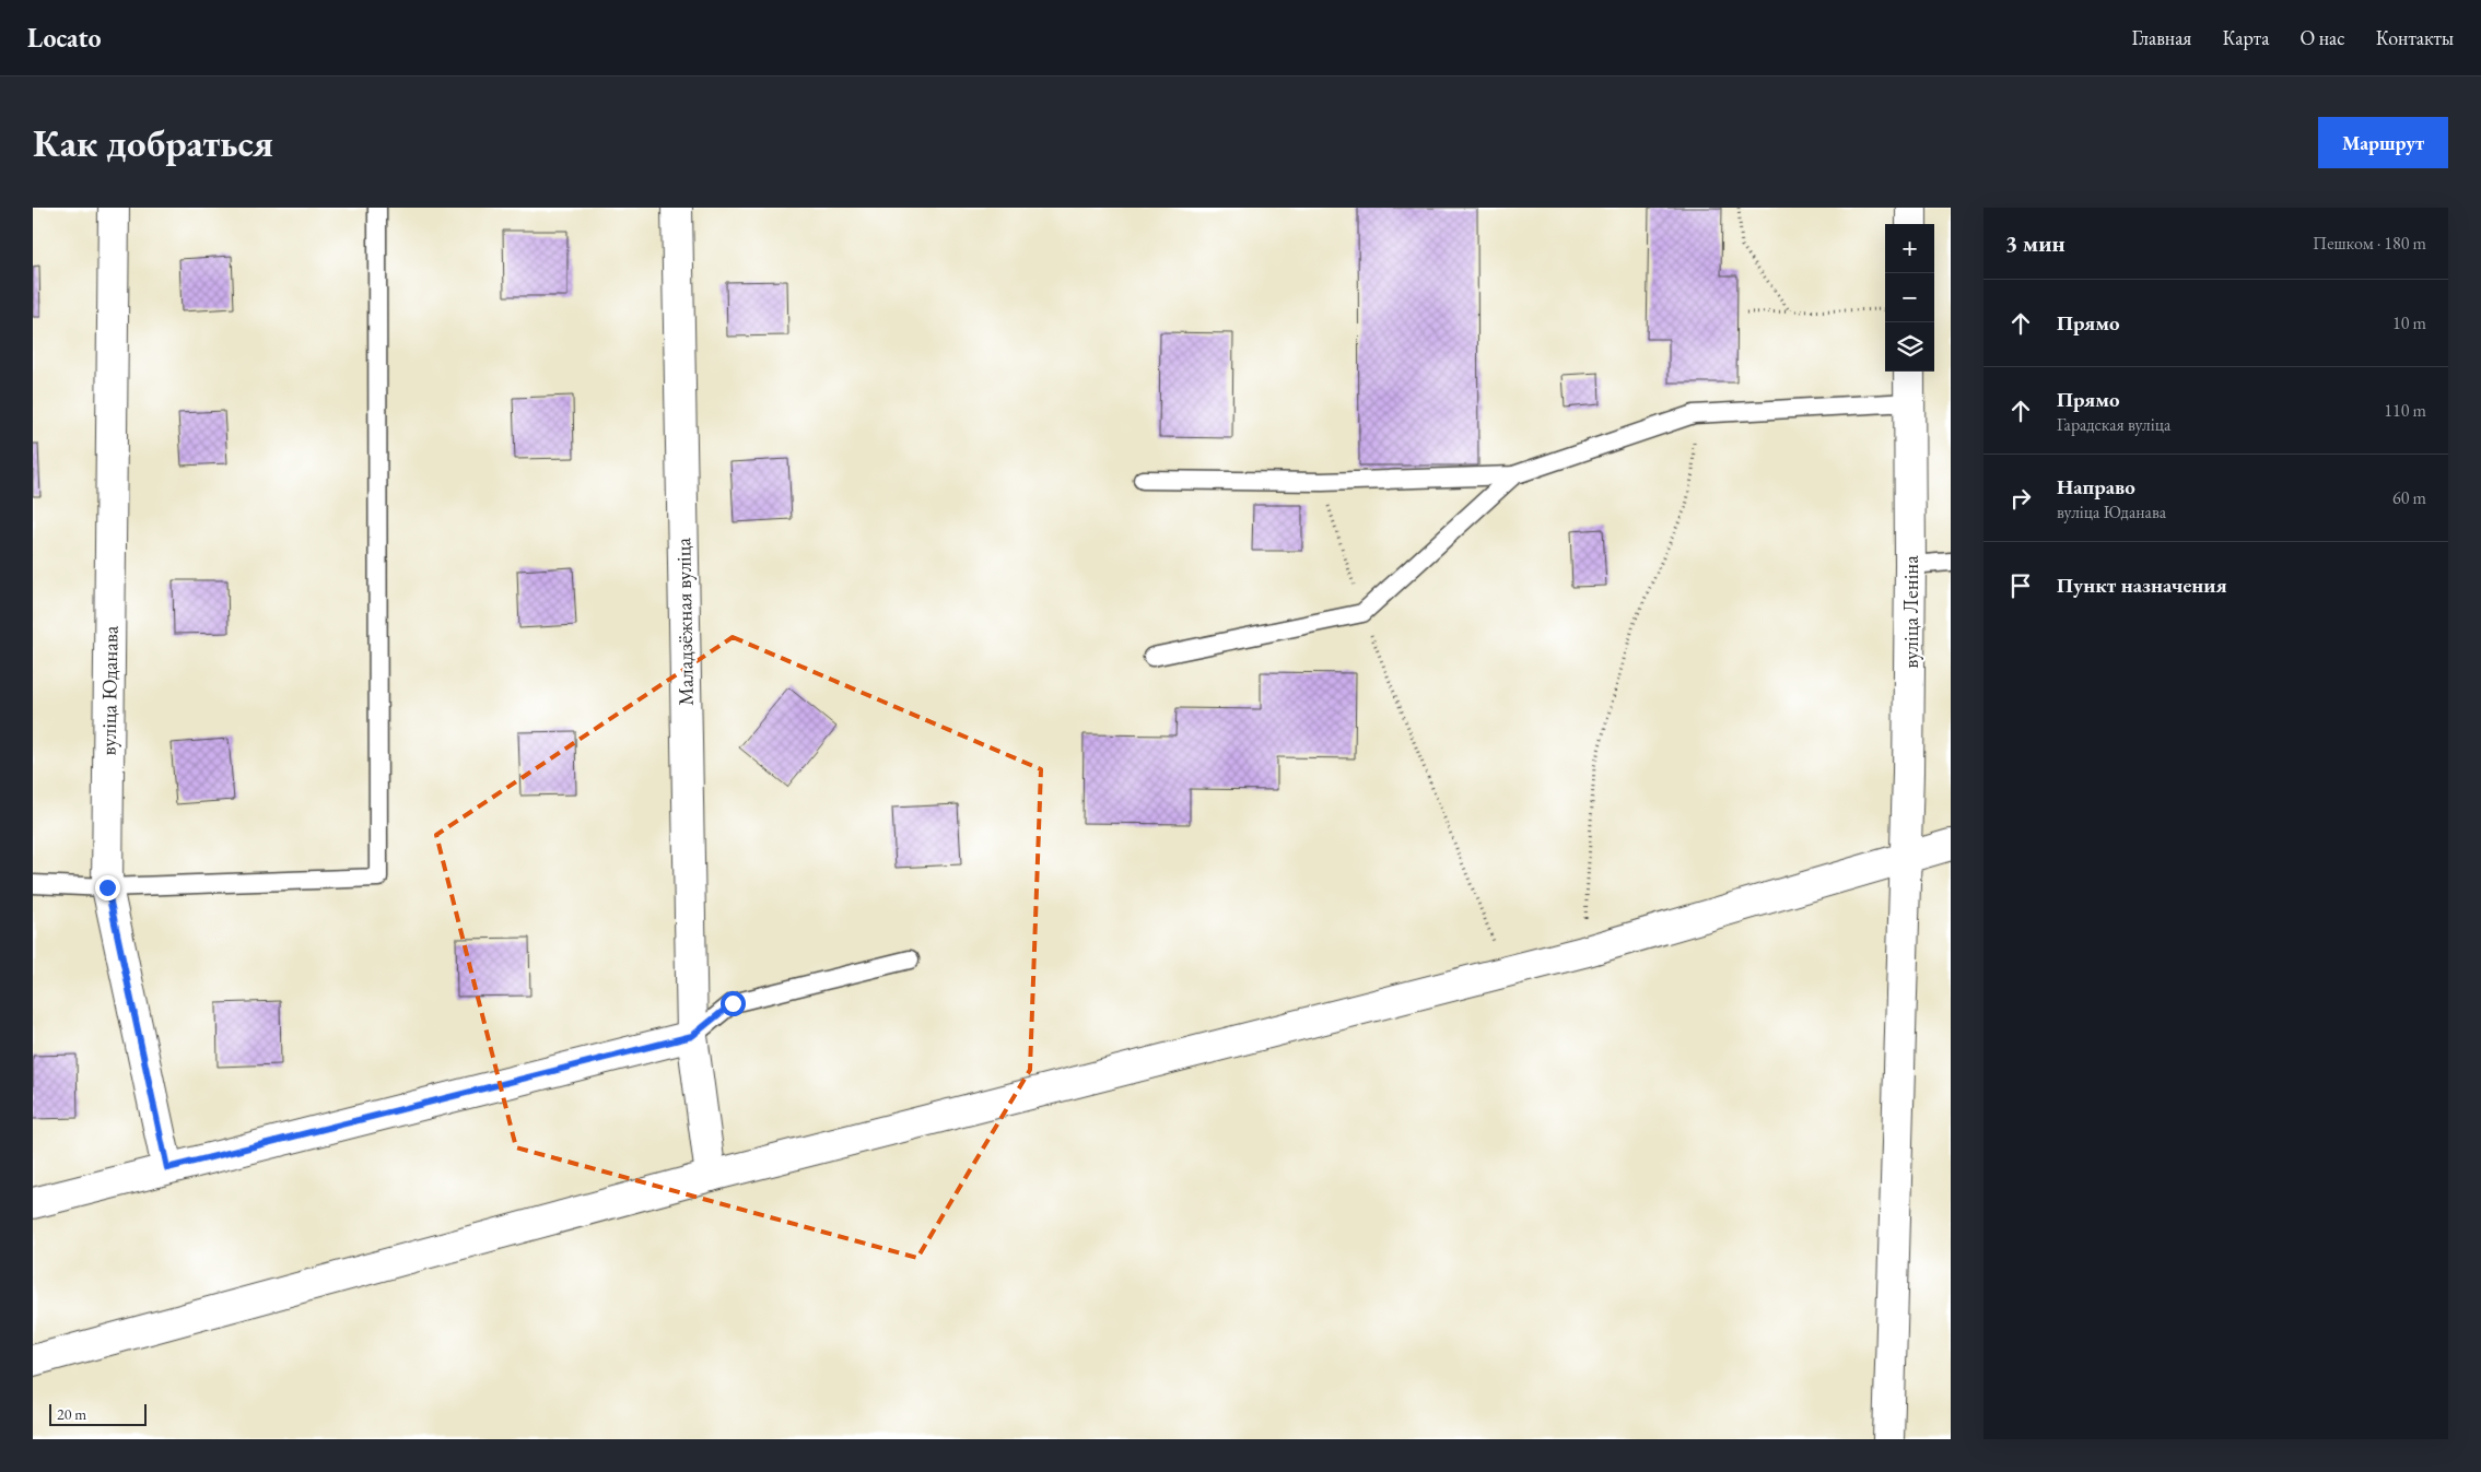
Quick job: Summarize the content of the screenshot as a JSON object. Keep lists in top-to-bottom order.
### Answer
{
  "streets": {
    "street": ["вуліца Леніна", "Маладзёжная вуліца", "вуліца Юданава"]
  },
  "scale_bar": "20 m",
  "page": {
    "header": "Locato",
    "nav": [
      "Главная",
      "Карта",
      "О нас",
      "Контакты"
    ],
    "buttons": "Маршрут",
    "title": "Как добраться",
    "heading": ["3 мин", "Пешком · 180 m"],
    "map_buttons": ["+", "−"],
    "list": [
      ["Прямо", "10 m"],
      ["Прямо", "Гарадская вуліца", "110 m"],
      ["Направо", "вуліца Юданава", "60 m"],
      "Пункт назначения"
    ],
    "scale": "20 m"
  }
}
